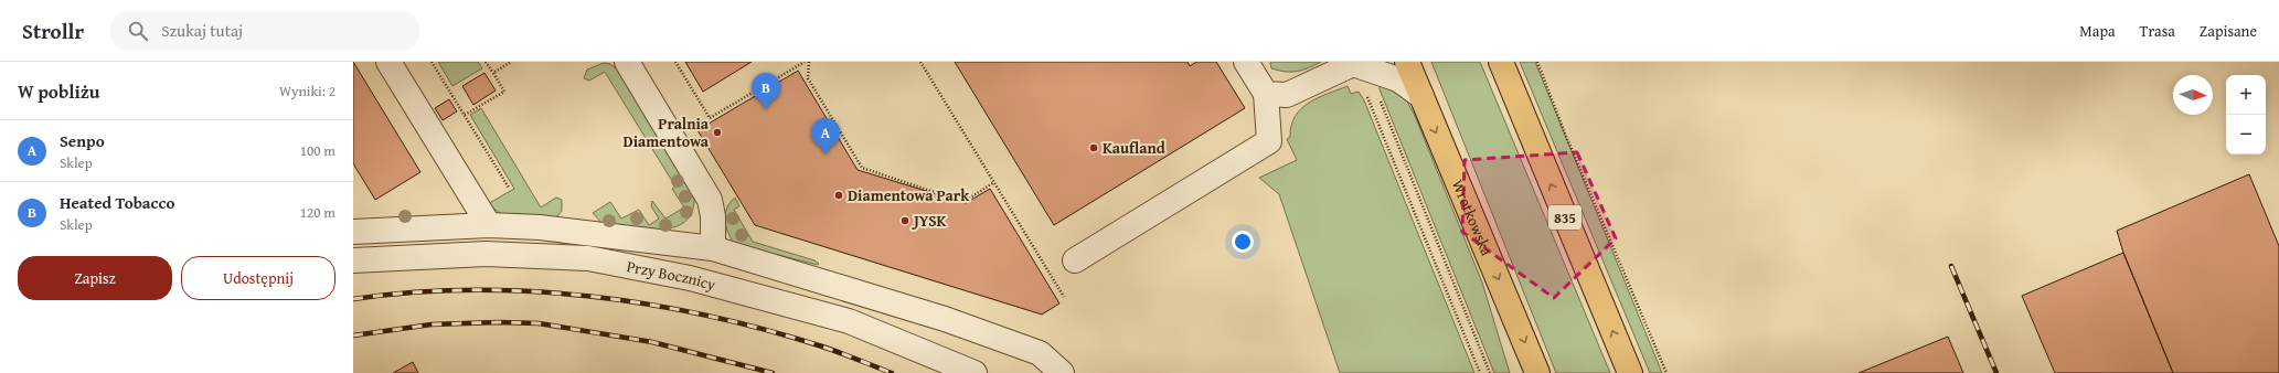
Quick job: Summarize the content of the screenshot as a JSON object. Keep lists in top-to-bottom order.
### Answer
{
  "streets": {
    "main road": ["Wrotkowska", "835"],
    "lane": ["Przy Bocznicy"]
  },
  "places": [
    "Pralnia Diamentowa",
    "Kaufland",
    "Diamentowa Park",
    "JYSK"
  ],
  "north": "right",
  "page": {
    "header": "Strollr",
    "search": "Szukaj tutaj",
    "nav": ["Mapa", "Trasa", "Zapisane"],
    "heading": ["W pobliżu", "Wyniki: 2"],
    "pins": ["B", "A"],
    "map_buttons": ["+", "−"],
    "list": [
      {
        "mark": "A",
        "name": "Senpo",
        "note": "Sklep",
        "value": "100 m"
      },
      {
        "mark": "B",
        "name": "Heated Tobacco",
        "note": "Sklep",
        "value": "120 m"
      }
    ],
    "buttons": ["Zapisz", "Udostępnij"]
  }
}
